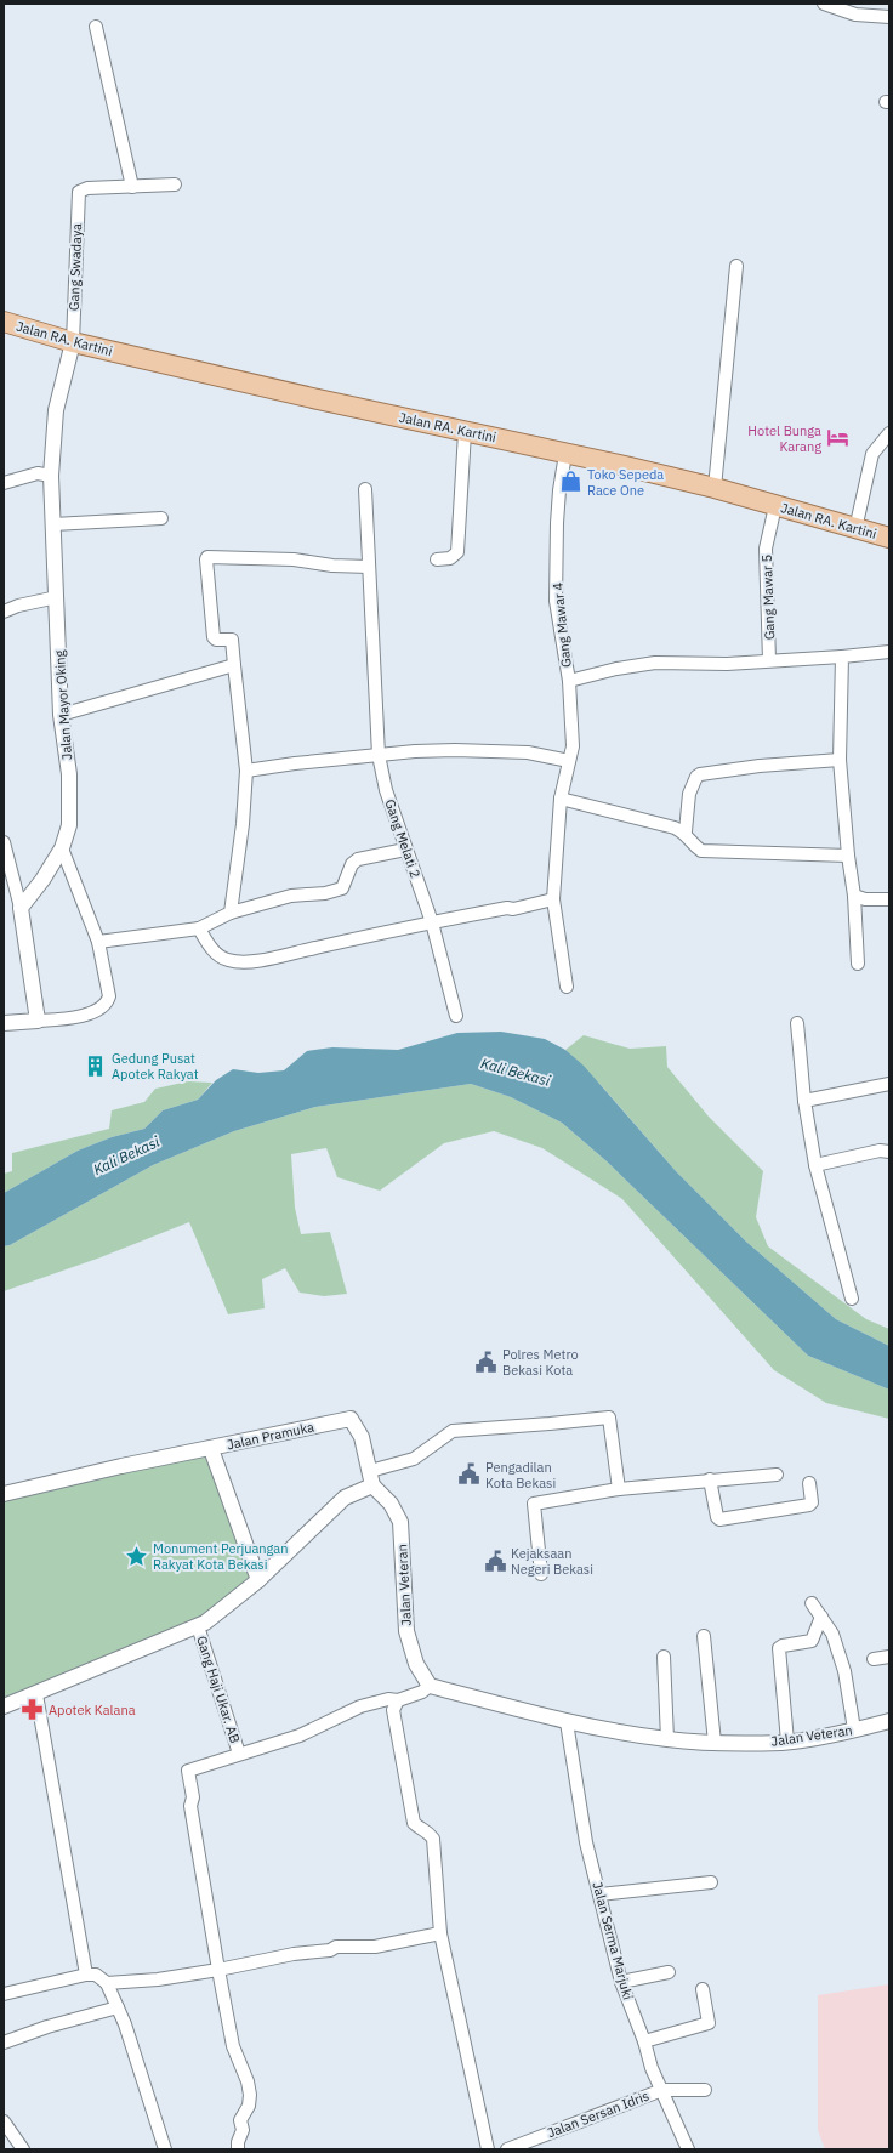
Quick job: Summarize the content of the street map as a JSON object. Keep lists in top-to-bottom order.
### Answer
{
  "streets": {
    "main road": ["Jalan RA. Kartini"],
    "street": [
      "Gang Swadaya",
      "Gang Mawar 5",
      "Gang Mawar 4",
      "Jalan Mayor Oking",
      "Gang Melati 2",
      "Jalan Pramuka",
      "Jalan Veteran",
      "Gang Haji Ukar. AB",
      "Jalan Serma Marjuki",
      "Jalan Sersan Idris"
    ]
  },
  "crossings": [
    ["Gang Swadaya", "Jalan RA. Kartini"],
    ["Gang Swadaya", "Jalan Mayor Oking"],
    ["Jalan RA. Kartini", "Gang Mawar 5"],
    ["Jalan RA. Kartini", "Gang Mawar 4"],
    ["Jalan RA. Kartini", "Jalan Mayor Oking"],
    ["Jalan Pramuka", "Jalan Veteran"],
    ["Jalan Veteran", "Jalan Serma Marjuki"],
    ["Jalan Serma Marjuki", "Jalan Sersan Idris"]
  ],
  "water": ["Kali Bekasi"],
  "places": {
    "hotel": ["Hotel Bunga Karang"],
    "shop": ["Toko Sepeda Race One"],
    "building": ["Gedung Pusat Apotek Rakyat"],
    "public building": ["Polres Metro Bekasi Kota", "Pengadilan Kota Bekasi", "Kejaksaan Negeri Bekasi"],
    "place": ["Monument Perjuangan Rakyat Kota Bekasi"],
    "pharmacy": ["Apotek Kalana"]
  }
}
